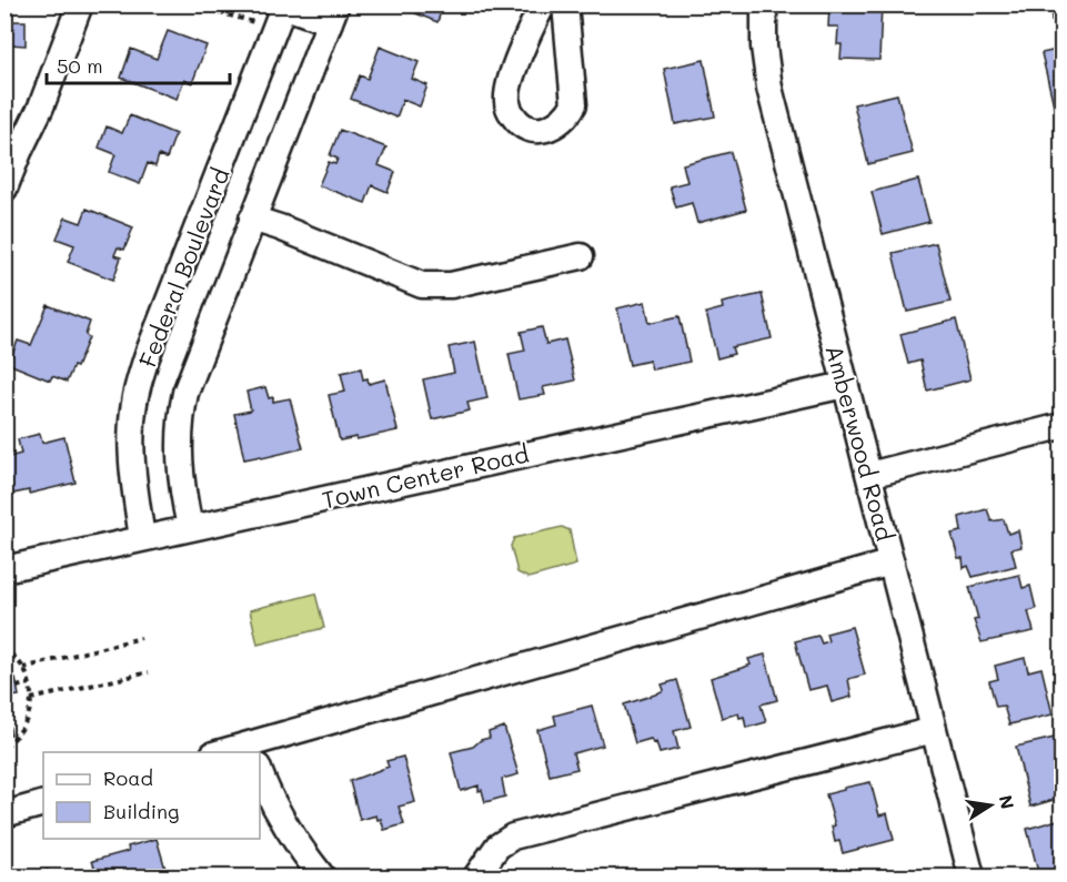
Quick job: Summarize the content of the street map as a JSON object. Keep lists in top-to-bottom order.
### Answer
{
  "streets": {
    "street": ["Federal Boulevard", "Amberwood Road", "Town Center Road"]
  },
  "crossings": [
    ["Federal Boulevard", "Town Center Road"],
    ["Amberwood Road", "Town Center Road"]
  ],
  "legend": ["Road", "Building"],
  "scale_bar": "50 m",
  "north": "right"
}
